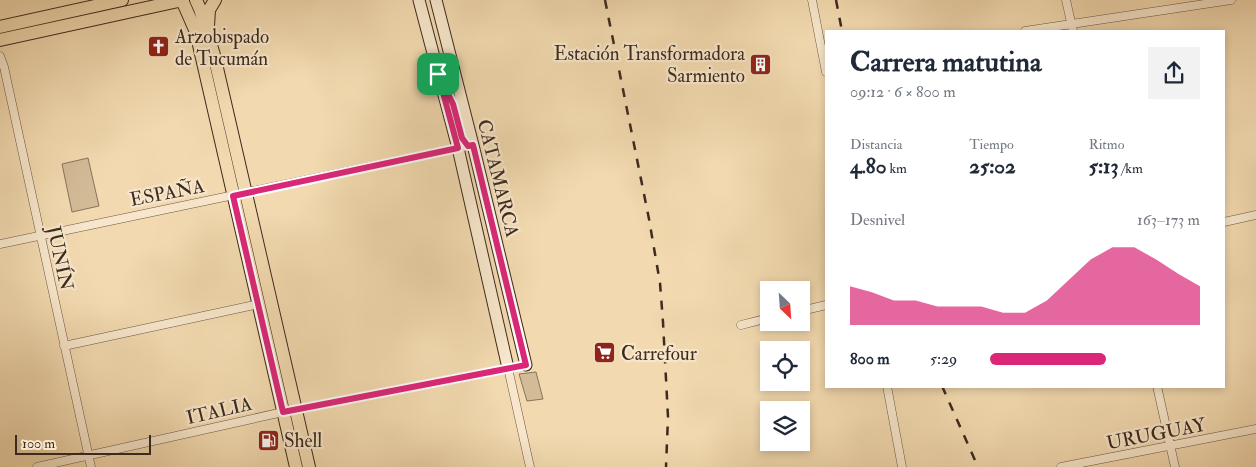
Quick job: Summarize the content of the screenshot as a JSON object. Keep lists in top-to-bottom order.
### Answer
{
  "streets": {
    "main road": ["CATAMARCA"],
    "street": [
      "ESPAÑA",
      "JUNÍN",
      "ITALIA",
      "URUGUAY"
    ]
  },
  "crossings": [
    ["CATAMARCA", "ESPAÑA"],
    ["CATAMARCA", "ITALIA"],
    ["ESPAÑA", "JUNÍN"],
    ["JUNÍN", "ITALIA"]
  ],
  "places": {
    "church": ["Arzobispado de Tucumán"],
    "building": ["Estación Transformadora Sarmiento"],
    "supermarket": ["Carrefour"],
    "fuel station": ["Shell"]
  },
  "scale_bar": "100 m",
  "north": "bottom right",
  "page": {
    "heading": ["Carrera matutina", "09:12 · 6 × 800 m"],
    "stats": [
      ["Distancia", "4.80 km"],
      ["Tiempo", "25:02"],
      ["Ritmo", "5:13 /km"]
    ],
    "chart": ["Desnivel", "163–173 m"],
    "list": [
      {
        "name": "800 m",
        "note": "5:29"
      }
    ],
    "scale": "100 m"
  }
}
